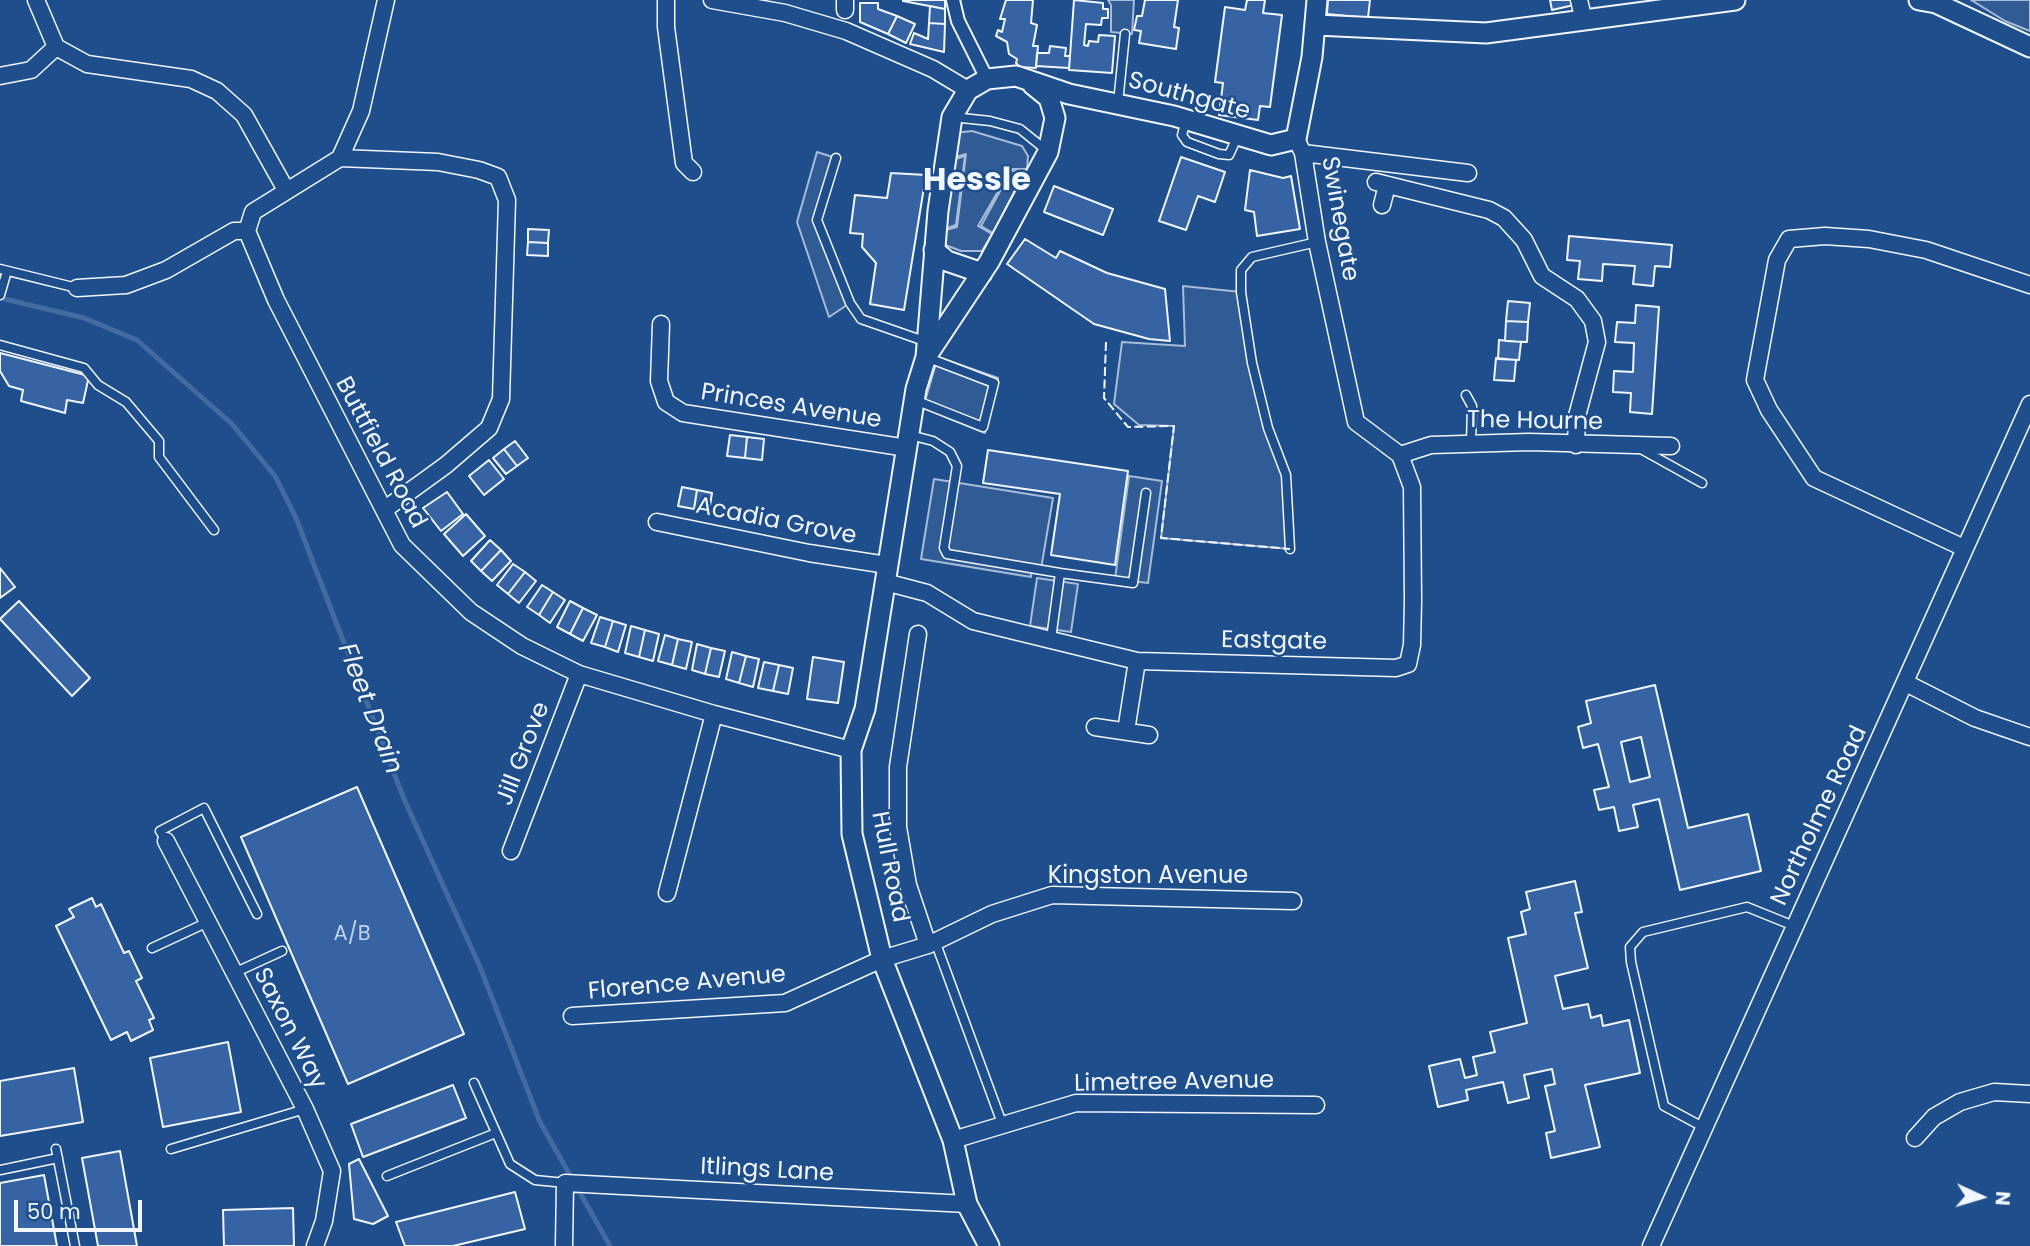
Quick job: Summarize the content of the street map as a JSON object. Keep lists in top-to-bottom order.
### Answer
{
  "streets": {
    "street": [
      "Southgate",
      "Swinegate",
      "Princes Avenue",
      "The Hourne",
      "Buttfield Road",
      "Acadia Grove",
      "Eastgate",
      "Jill Grove",
      "Northolme Road",
      "Hull Road",
      "Kingston Avenue",
      "Florence Avenue",
      "Saxon Way",
      "Limetree Avenue",
      "Itlings Lane"
    ]
  },
  "crossings": [
    ["Southgate", "Swinegate"],
    ["Swinegate", "The Hourne"],
    ["Swinegate", "Eastgate"],
    ["Princes Avenue", "Hull Road"],
    ["The Hourne", "Eastgate"],
    ["Buttfield Road", "Jill Grove"],
    ["Buttfield Road", "Hull Road"],
    ["Acadia Grove", "Eastgate"],
    ["Acadia Grove", "Hull Road"],
    ["Eastgate", "Hull Road"],
    ["Hull Road", "Kingston Avenue"],
    ["Hull Road", "Florence Avenue"],
    ["Hull Road", "Limetree Avenue"],
    ["Hull Road", "Itlings Lane"],
    ["Kingston Avenue", "Florence Avenue"]
  ],
  "districts": ["Hessle"],
  "water": ["Fleet Drain"],
  "house_numbers": ["A/B"],
  "scale_bar": "50 m",
  "north": "right"
}
